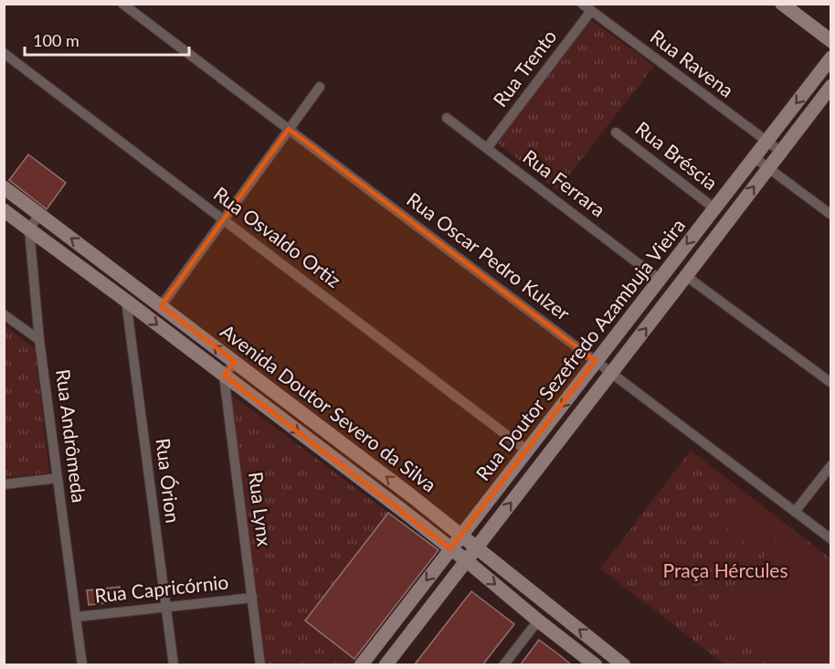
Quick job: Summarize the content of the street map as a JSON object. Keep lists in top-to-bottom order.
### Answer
{
  "streets": {
    "street": [
      "Rua Ravena",
      "Rua Trento",
      "Rua Bréscia",
      "Rua Ferrara",
      "Rua Osvaldo Ortiz",
      "Rua Oscar Pedro Kulzer",
      "Rua Doutor Sezefredo Azambuja Vieira",
      "Avenida Doutor Severo da Silva",
      "Rua Andrômeda",
      "Rua Órion",
      "Rua Lynx",
      "Rua Capricórnio"
    ]
  },
  "crossings": [
    ["Rua Ravena", "Rua Trento"],
    ["Rua Ravena", "Rua Doutor Sezefredo Azambuja Vieira"],
    ["Rua Trento", "Rua Ferrara"],
    ["Rua Bréscia", "Rua Doutor Sezefredo Azambuja Vieira"],
    ["Rua Ferrara", "Rua Doutor Sezefredo Azambuja Vieira"],
    ["Rua Osvaldo Ortiz", "Rua Doutor Sezefredo Azambuja Vieira"],
    ["Rua Oscar Pedro Kulzer", "Rua Doutor Sezefredo Azambuja Vieira"],
    ["Rua Doutor Sezefredo Azambuja Vieira", "Avenida Doutor Severo da Silva"],
    ["Avenida Doutor Severo da Silva", "Rua Andrômeda"],
    ["Avenida Doutor Severo da Silva", "Rua Órion"],
    ["Avenida Doutor Severo da Silva", "Rua Lynx"],
    ["Rua Andrômeda", "Rua Capricórnio"],
    ["Rua Órion", "Rua Capricórnio"],
    ["Rua Lynx", "Rua Capricórnio"]
  ],
  "parks": ["Praça Hércules"],
  "scale_bar": "100 m"
}
